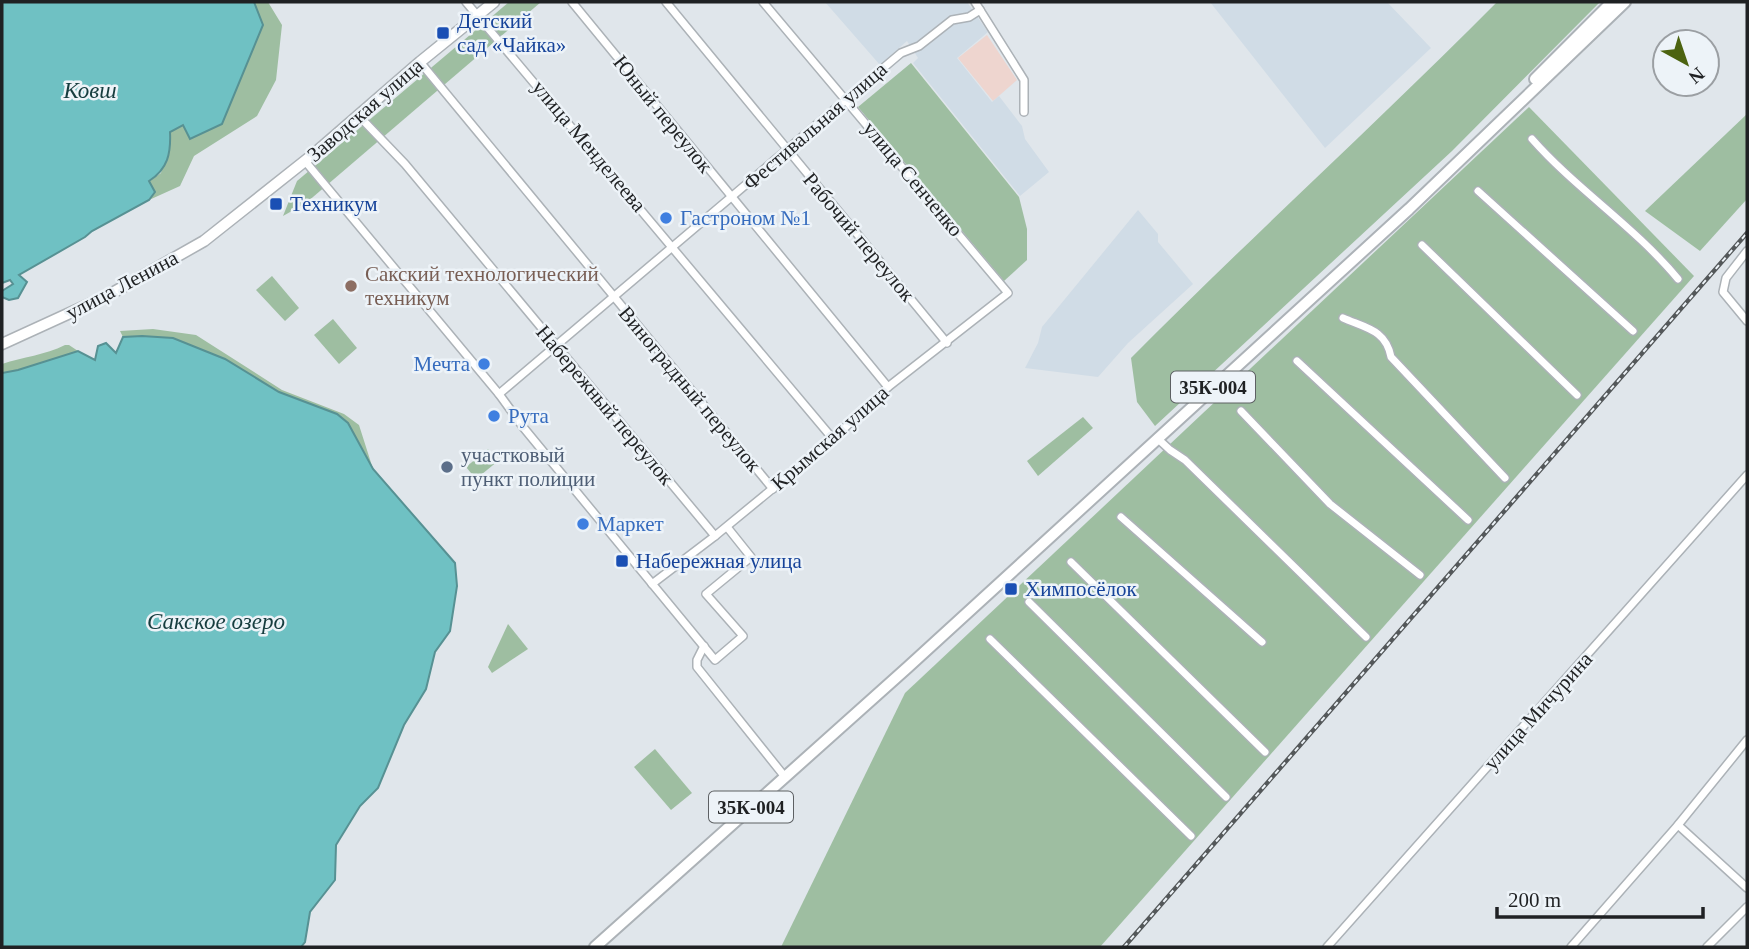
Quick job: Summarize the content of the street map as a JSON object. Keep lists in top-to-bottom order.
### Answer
{
  "streets": {
    "main road": ["35К-004"],
    "street": [
      "Заводская улица",
      "Юный переулок",
      "Фестивальная улица",
      "улица Менделеева",
      "улица Сенченко",
      "Рабочий переулок",
      "улица Ленина",
      "Виноградный переулок",
      "Набережный переулок",
      "Крымская улица",
      "улица Мичурина"
    ]
  },
  "crossings": [
    ["Заводская улица", "улица Менделеева"],
    ["Заводская улица", "улица Ленина"],
    ["Заводская улица", "Виноградный переулок"],
    ["Заводская улица", "Набережный переулок"],
    ["Юный переулок", "Фестивальная улица"],
    ["Юный переулок", "Крымская улица"],
    ["Фестивальная улица", "улица Менделеева"],
    ["Фестивальная улица", "улица Сенченко"],
    ["Фестивальная улица", "Рабочий переулок"],
    ["Фестивальная улица", "Виноградный переулок"],
    ["Фестивальная улица", "Набережный переулок"],
    ["улица Менделеева", "Крымская улица"],
    ["улица Сенченко", "Крымская улица"],
    ["Рабочий переулок", "Крымская улица"],
    ["Виноградный переулок", "Крымская улица"],
    ["Набережный переулок", "Крымская улица"]
  ],
  "water": ["Ковш", "Сакское озеро"],
  "places": {
    "transit": [
      "Детский сад «Чайка»",
      "Техникум",
      "Набережная улица",
      "Химпосёлок"
    ],
    "other": [
      "Гастроном №1",
      "Сакский технологический техникум",
      "Мечта",
      "Рута",
      "участковый пункт полиции",
      "Маркет"
    ]
  },
  "scale_bar": "200 m",
  "north": "bottom right"
}
